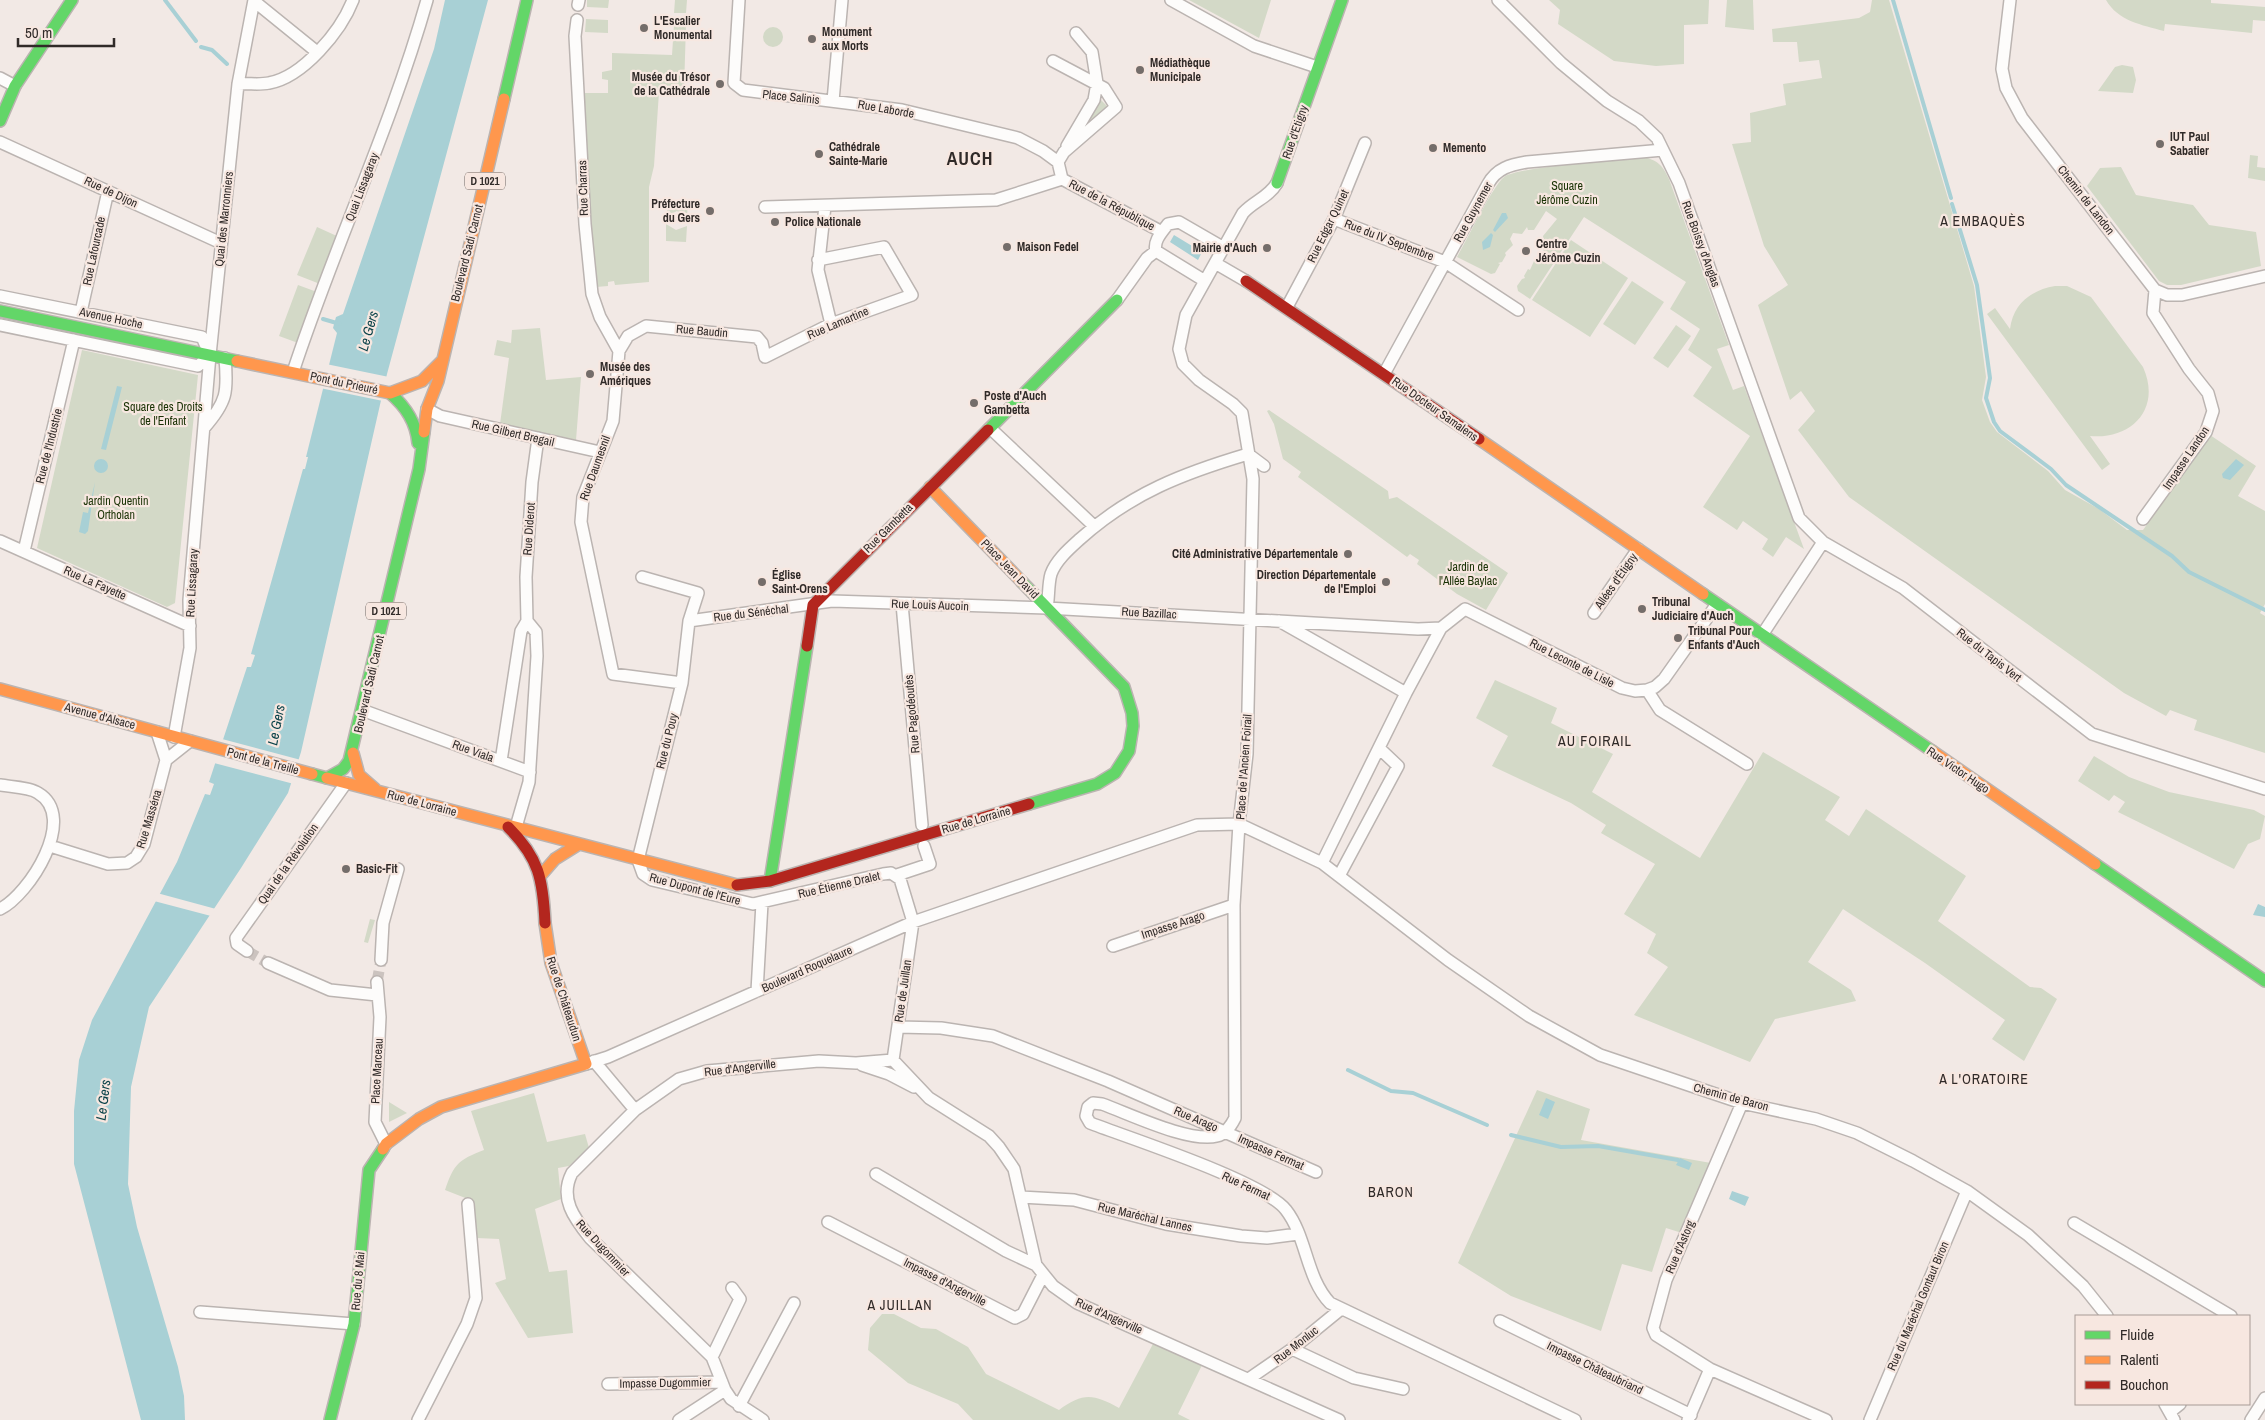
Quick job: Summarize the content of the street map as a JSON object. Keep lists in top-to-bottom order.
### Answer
{
  "streets": {
    "main road": [
      "Rue d'Etigny",
      "D 1021",
      "Boulevard Sadi Carnot",
      "Avenue Hoche",
      "Pont du Prieuré",
      "Rue Docteur Samalens",
      "Rue Gambetta",
      "Place Jean David",
      "Avenue d'Alsace",
      "Pont de la Treille",
      "Rue Victor Hugo",
      "Rue de Lorraine",
      "Boulevard Roquelaure",
      "Rue de Châteaudun",
      "Rue du 8 Mai"
    ],
    "street": [
      "Place Salinis",
      "Rue Laborde",
      "Quai Lissagaray",
      "Rue Charras",
      "Rue de Dijon",
      "Chemin de Landon",
      "Rue de la République",
      "Rue Guynemer",
      "Quai des Marronniers",
      "Rue Edgar Quinet",
      "Rue du IV Septembre",
      "Rue Boissy d'Anglas",
      "Rue Lafourcade",
      "Rue Lamartine",
      "Rue Baudin",
      "Rue Gilbert Bregail",
      "Rue de l'Industrie",
      "Impasse Landon",
      "Rue Daumesnil",
      "Rue Diderot",
      "Allées d'Étigny",
      "Rue La Fayette",
      "Rue Lissagaray",
      "Rue Louis Aucoin",
      "Rue du Sénéchal",
      "Rue Bazillac",
      "Rue du Tapis Vert",
      "Rue Leconte de Lisle",
      "Rue Pagodéoutès",
      "Rue du Pouy",
      "Rue Viala",
      "Place de l'Ancien Foirail",
      "Rue Masséna",
      "Quai de la Révolution",
      "Rue Étienne Dralet",
      "Rue Dupont de l'Eure",
      "Impasse Arago",
      "Rue de Juillan",
      "Rue d'Angerville",
      "Place Marceau",
      "Chemin de Baron",
      "Rue Arago",
      "Impasse Fermat",
      "Rue Fermat",
      "Rue Maréchal Lannes",
      "Rue d'Astorg",
      "Rue Dugommier",
      "Impasse d'Angerville",
      "Rue du Maréchal Gontaut Biron",
      "Rue Monluc",
      "Impasse Châteaubriand",
      "Impasse Dugommier"
    ]
  },
  "crossings": [
    ["Place Salinis", "Rue Laborde"],
    ["Rue d'Etigny", "Rue Docteur Samalens"],
    ["Rue d'Etigny", "Place de l'Ancien Foirail"],
    ["Quai Lissagaray", "Avenue Hoche"],
    ["Quai Lissagaray", "Pont du Prieuré"],
    ["Rue Charras", "Rue Baudin"],
    ["Rue Charras", "Rue Daumesnil"],
    ["Rue de Dijon", "Quai des Marronniers"],
    ["Rue de Dijon", "Rue Lafourcade"],
    ["Chemin de Landon", "Impasse Landon"],
    ["Rue Guynemer", "Rue du IV Septembre"],
    ["Rue Guynemer", "Rue Boissy d'Anglas"],
    ["Rue Guynemer", "Rue Docteur Samalens"],
    ["Quai des Marronniers", "Avenue Hoche"],
    ["Quai des Marronniers", "Rue Lissagaray"],
    ["Rue Edgar Quinet", "Rue du IV Septembre"],
    ["Rue Edgar Quinet", "Rue Docteur Samalens"],
    ["Rue Boissy d'Anglas", "Rue du Tapis Vert"],
    ["Rue Lafourcade", "Avenue Hoche"],
    ["Boulevard Sadi Carnot", "Pont du Prieuré"],
    ["Boulevard Sadi Carnot", "Rue Gilbert Bregail"],
    ["Boulevard Sadi Carnot", "Rue Viala"],
    ["Boulevard Sadi Carnot", "Pont de la Treille"],
    ["Boulevard Sadi Carnot", "Rue de Lorraine"],
    ["Avenue Hoche", "Pont du Prieuré"],
    ["Avenue Hoche", "Rue Lissagaray"],
    ["Rue Lamartine", "Rue Baudin"],
    ["Rue Baudin", "Rue Daumesnil"],
    ["Rue Docteur Samalens", "Allées d'Étigny"],
    ["Rue Docteur Samalens", "Rue Victor Hugo"],
    ["Rue Gilbert Bregail", "Rue Daumesnil"],
    ["Rue Gilbert Bregail", "Rue Diderot"],
    ["Rue de l'Industrie", "Rue La Fayette"],
    ["Rue Daumesnil", "Rue du Pouy"],
    ["Rue Gambetta", "Place Jean David"],
    ["Rue Gambetta", "Rue Louis Aucoin"],
    ["Rue Gambetta", "Rue du Sénéchal"],
    ["Rue Diderot", "Rue Viala"],
    ["Place Jean David", "Rue Louis Aucoin"],
    ["Place Jean David", "Rue Bazillac"],
    ["Place Jean David", "Place de l'Ancien Foirail"],
    ["Place Jean David", "Rue de Lorraine"],
    ["Rue La Fayette", "Rue Lissagaray"],
    ["Rue Lissagaray", "Avenue d'Alsace"],
    ["Rue Louis Aucoin", "Rue du Sénéchal"],
    ["Rue Louis Aucoin", "Rue Bazillac"],
    ["Rue Louis Aucoin", "Rue Pagodéoutès"],
    ["Rue Louis Aucoin", "Rue de Lorraine"],
    ["Rue du Sénéchal", "Rue du Pouy"],
    ["Rue Bazillac", "Place de l'Ancien Foirail"],
    ["Rue Bazillac", "Rue de Lorraine"],
    ["Avenue d'Alsace", "Pont de la Treille"],
    ["Rue du Pouy", "Rue de Lorraine"],
    ["Rue du Pouy", "Rue Dupont de l'Eure"],
    ["Pont de la Treille", "Rue de Lorraine"],
    ["Place de l'Ancien Foirail", "Boulevard Roquelaure"],
    ["Place de l'Ancien Foirail", "Chemin de Baron"],
    ["Place de l'Ancien Foirail", "Rue Arago"],
    ["Rue de Lorraine", "Quai de la Révolution"],
    ["Rue de Lorraine", "Rue Dupont de l'Eure"],
    ["Rue Étienne Dralet", "Rue Dupont de l'Eure"],
    ["Rue Étienne Dralet", "Boulevard Roquelaure"],
    ["Rue Étienne Dralet", "Rue de Juillan"],
    ["Impasse Arago", "Rue Arago"],
    ["Boulevard Roquelaure", "Rue de Juillan"],
    ["Boulevard Roquelaure", "Rue de Châteaudun"],
    ["Boulevard Roquelaure", "Place Marceau"],
    ["Boulevard Roquelaure", "Rue Arago"],
    ["Boulevard Roquelaure", "Rue du 8 Mai"],
    ["Rue de Juillan", "Rue d'Angerville"],
    ["Rue de Juillan", "Rue Arago"],
    ["Rue d'Angerville", "Rue Maréchal Lannes"],
    ["Rue d'Angerville", "Rue Dugommier"],
    ["Rue d'Angerville", "Impasse d'Angerville"],
    ["Rue d'Angerville", "Rue Monluc"],
    ["Place Marceau", "Rue du 8 Mai"],
    ["Chemin de Baron", "Rue d'Astorg"],
    ["Chemin de Baron", "Rue du Maréchal Gontaut Biron"],
    ["Rue Arago", "Impasse Fermat"],
    ["Rue Arago", "Rue Fermat"],
    ["Impasse Fermat", "Rue Fermat"],
    ["Rue Fermat", "Rue Maréchal Lannes"],
    ["Rue Fermat", "Rue Monluc"],
    ["Rue Dugommier", "Impasse Dugommier"]
  ],
  "districts": [
    "AUCH",
    "A EMBAQUÈS",
    "AU FOIRAIL",
    "A L'ORATOIRE",
    "BARON",
    "A JUILLAN"
  ],
  "water": ["Le Gers"],
  "parks": [
    "Square Jérôme Cuzin",
    "Square des Droits de l'Enfant",
    "Jardin Quentin Ortholan",
    "Jardin de l'Allée Baylac"
  ],
  "places": [
    "L'Escalier Monumental",
    "Monument aux Morts",
    "Médiathèque Municipale",
    "Musée du Trésor de la Cathédrale",
    "IUT Paul Sabatier",
    "Memento",
    "Cathédrale Sainte-Marie",
    "Préfecture du Gers",
    "Police Nationale",
    "Maison Fedel",
    "Mairie d'Auch",
    "Centre Jérôme Cuzin",
    "Musée des Amériques",
    "Poste d'Auch Gambetta",
    "Cité Administrative Départementale",
    "Église Saint-Orens",
    "Direction Départementale de l'Emploi",
    "Tribunal Judiciaire d'Auch",
    "Tribunal Pour Enfants d'Auch",
    "Basic-Fit"
  ],
  "legend": ["Fluide", "Ralenti", "Bouchon"],
  "scale_bar": "50 m"
}
